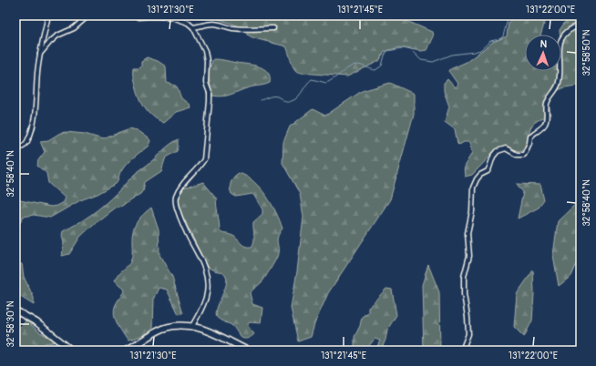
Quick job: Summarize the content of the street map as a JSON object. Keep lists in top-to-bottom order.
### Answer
{
  "north": "top",
  "coordinates": [
    "131°21'30\"E",
    "131°21'45\"E",
    "131°22'00\"E",
    "32°58'50\"N",
    "32°58'40\"N",
    "32°58'30\"N"
  ]
}
